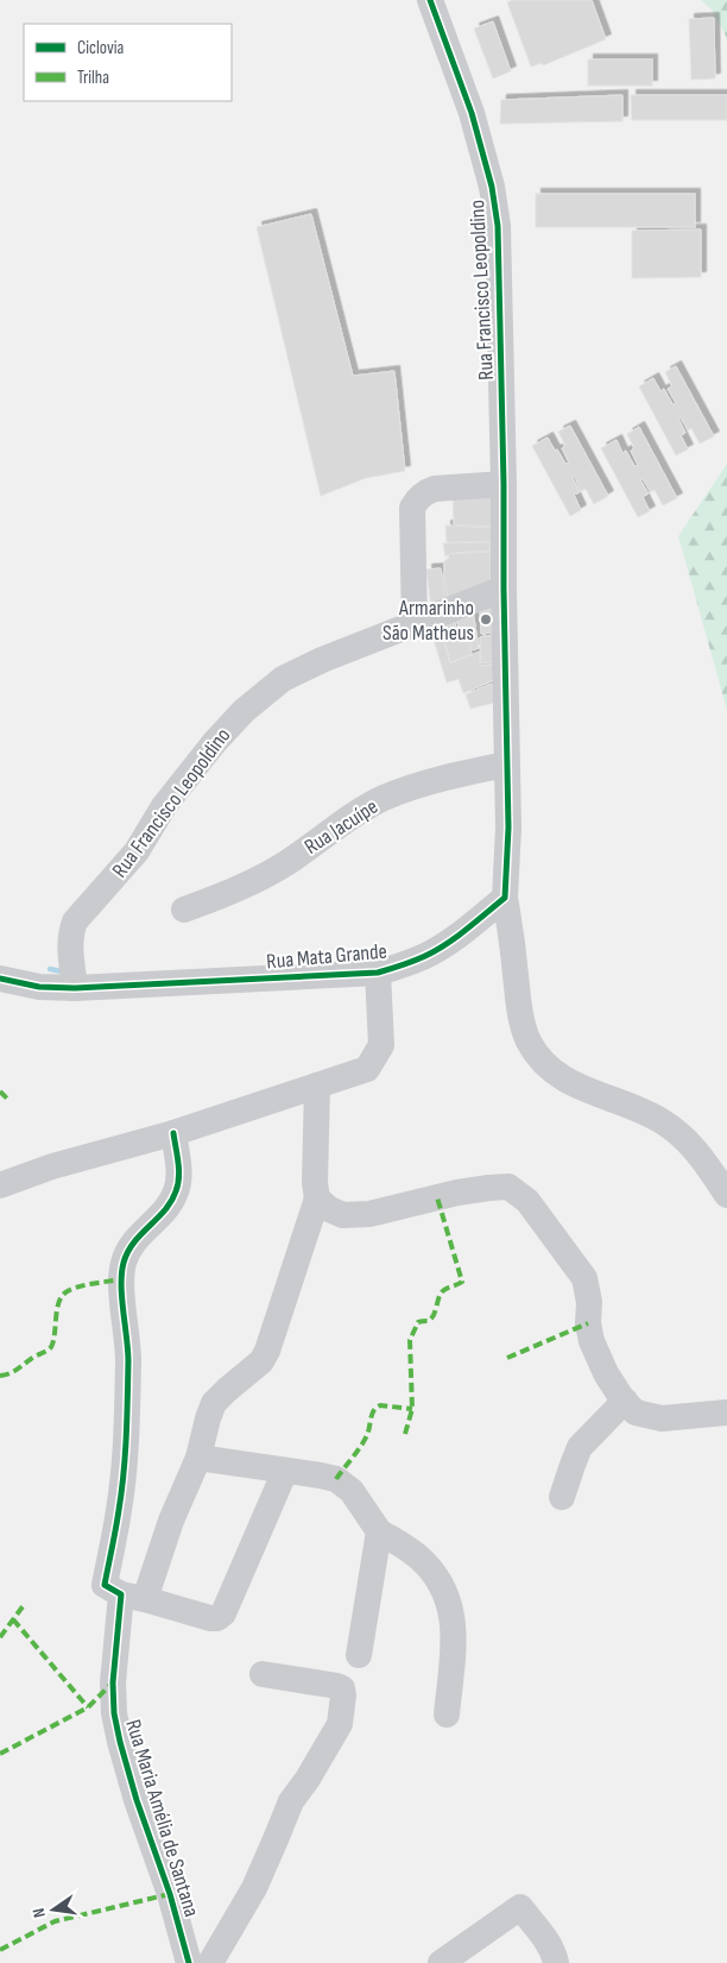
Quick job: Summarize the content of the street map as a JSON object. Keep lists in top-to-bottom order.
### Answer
{
  "streets": {
    "street": [
      "Rua Francisco Leopoldino",
      "Rua Jacuípe",
      "Rua Mata Grande",
      "Rua Maria Amélia de Santana"
    ]
  },
  "crossings": [
    ["Rua Francisco Leopoldino", "Rua Mata Grande"]
  ],
  "places": ["Armarinho São Matheus"],
  "legend": ["Ciclovia", "Trilha"],
  "north": "left"
}
